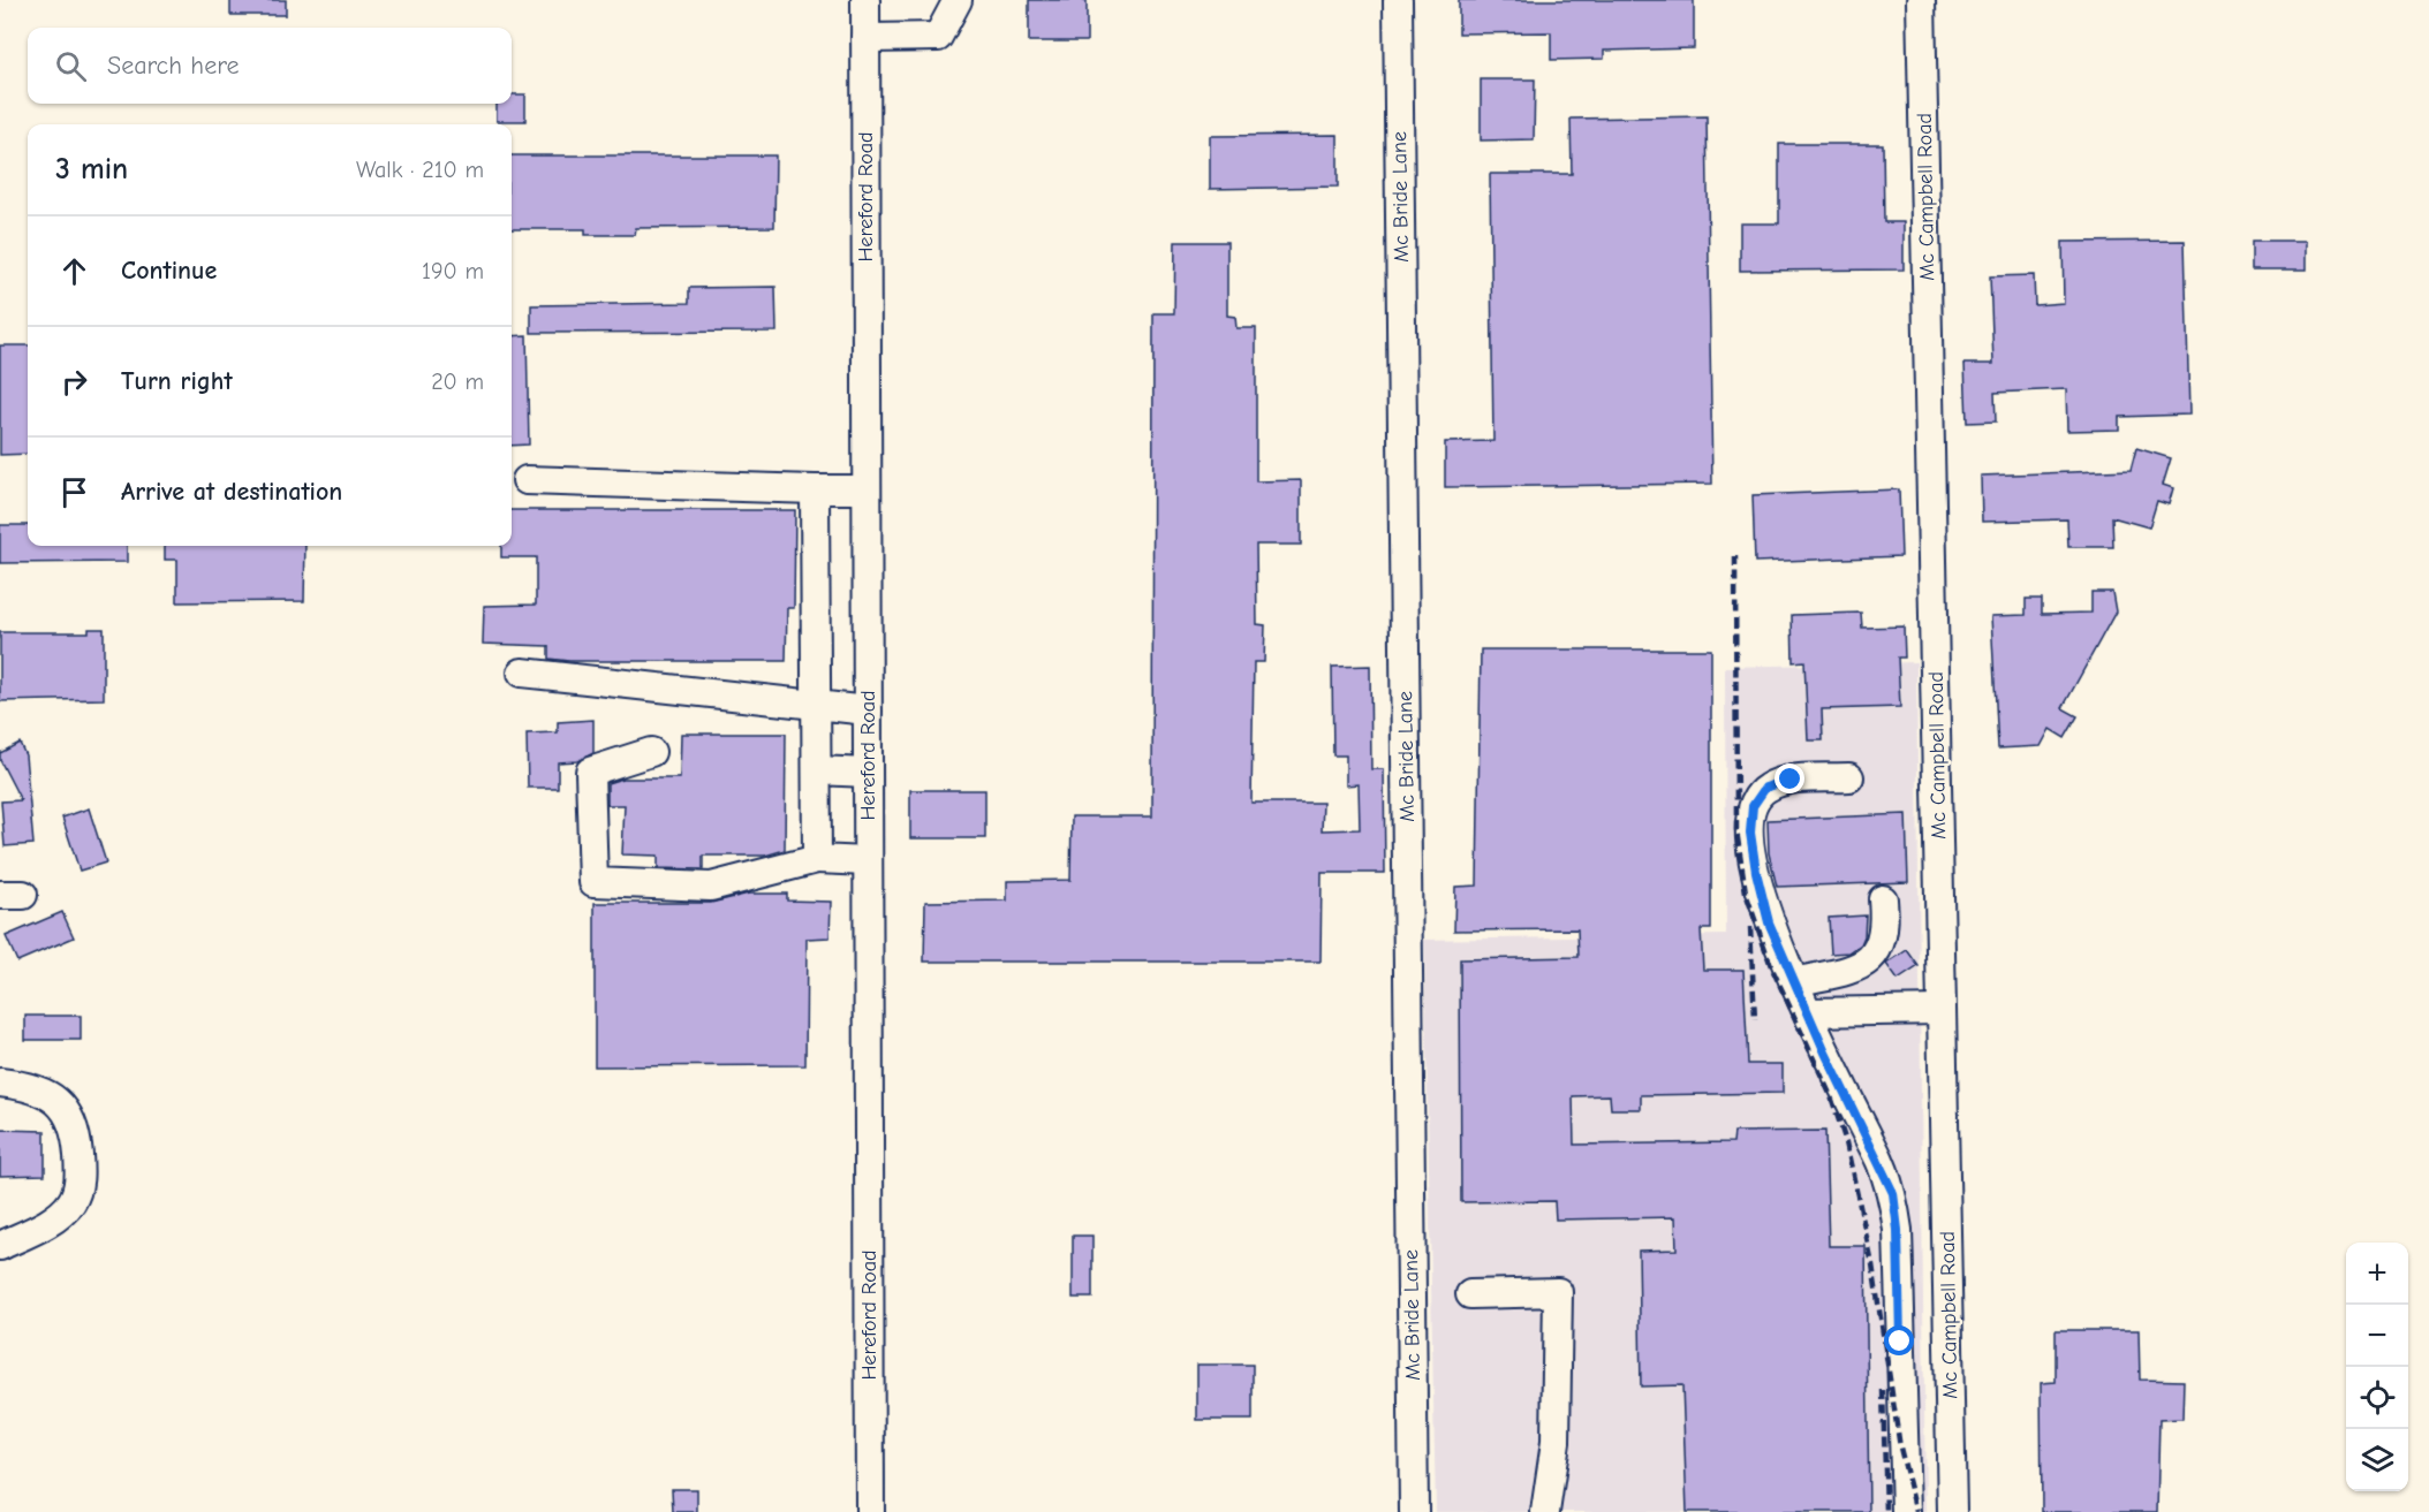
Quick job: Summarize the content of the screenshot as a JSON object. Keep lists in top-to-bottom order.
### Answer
{
  "streets": {
    "street": ["Hereford Road", "Mc Bride Lane", "Mc Campbell Road"]
  },
  "page": {
    "search": "Search here",
    "heading": ["3 min", "Walk · 210 m"],
    "list": [
      ["Continue", "190 m"],
      ["Turn right", "20 m"],
      "Arrive at destination"
    ],
    "map_buttons": ["+", "−"]
  }
}
